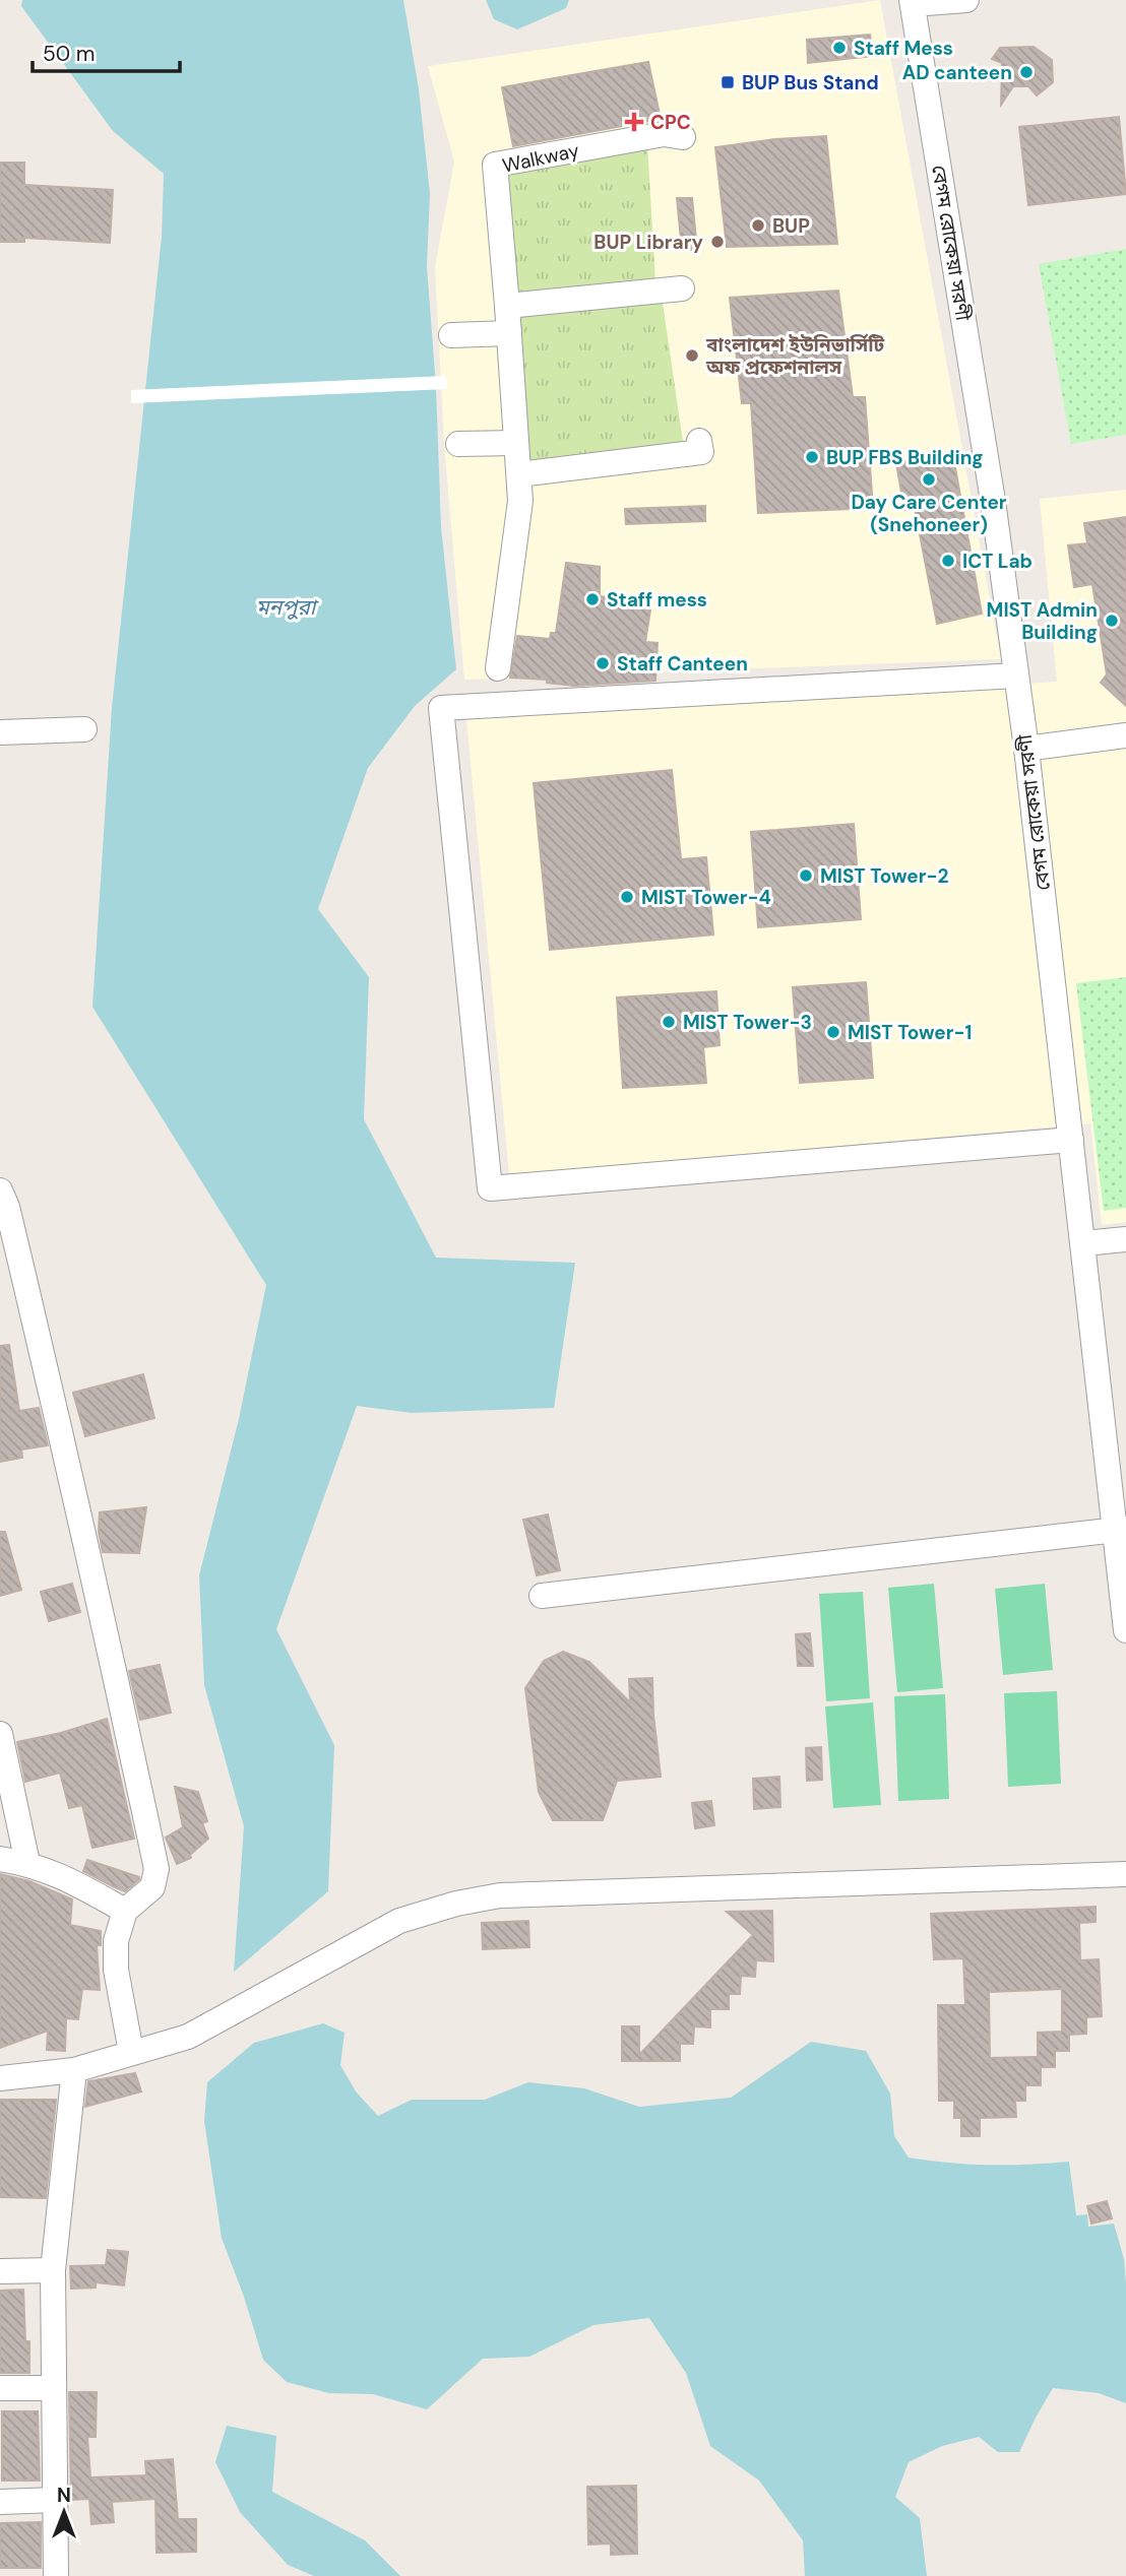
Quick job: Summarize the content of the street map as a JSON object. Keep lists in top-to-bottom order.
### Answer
{
  "streets": {
    "street": ["Walkway", "বেগম রোকেয়া সরণী"]
  },
  "water": ["মনপুরা"],
  "places": {
    "other": [
      "Staff Mess",
      "AD canteen",
      "BUP",
      "BUP Library",
      "বাংলাদেশ ইউনিভার্সিটি অফ প্রফেশনালস",
      "BUP FBS Building",
      "Day Care Center (Snehoneer)",
      "ICT Lab",
      "Staff mess",
      "MIST Admin Building",
      "Staff Canteen",
      "MIST Tower-2",
      "MIST Tower-4",
      "MIST Tower-3",
      "MIST Tower-1"
    ],
    "transit": ["BUP Bus Stand"],
    "health": ["CPC"]
  },
  "scale_bar": "50 m",
  "north": "top"
}
